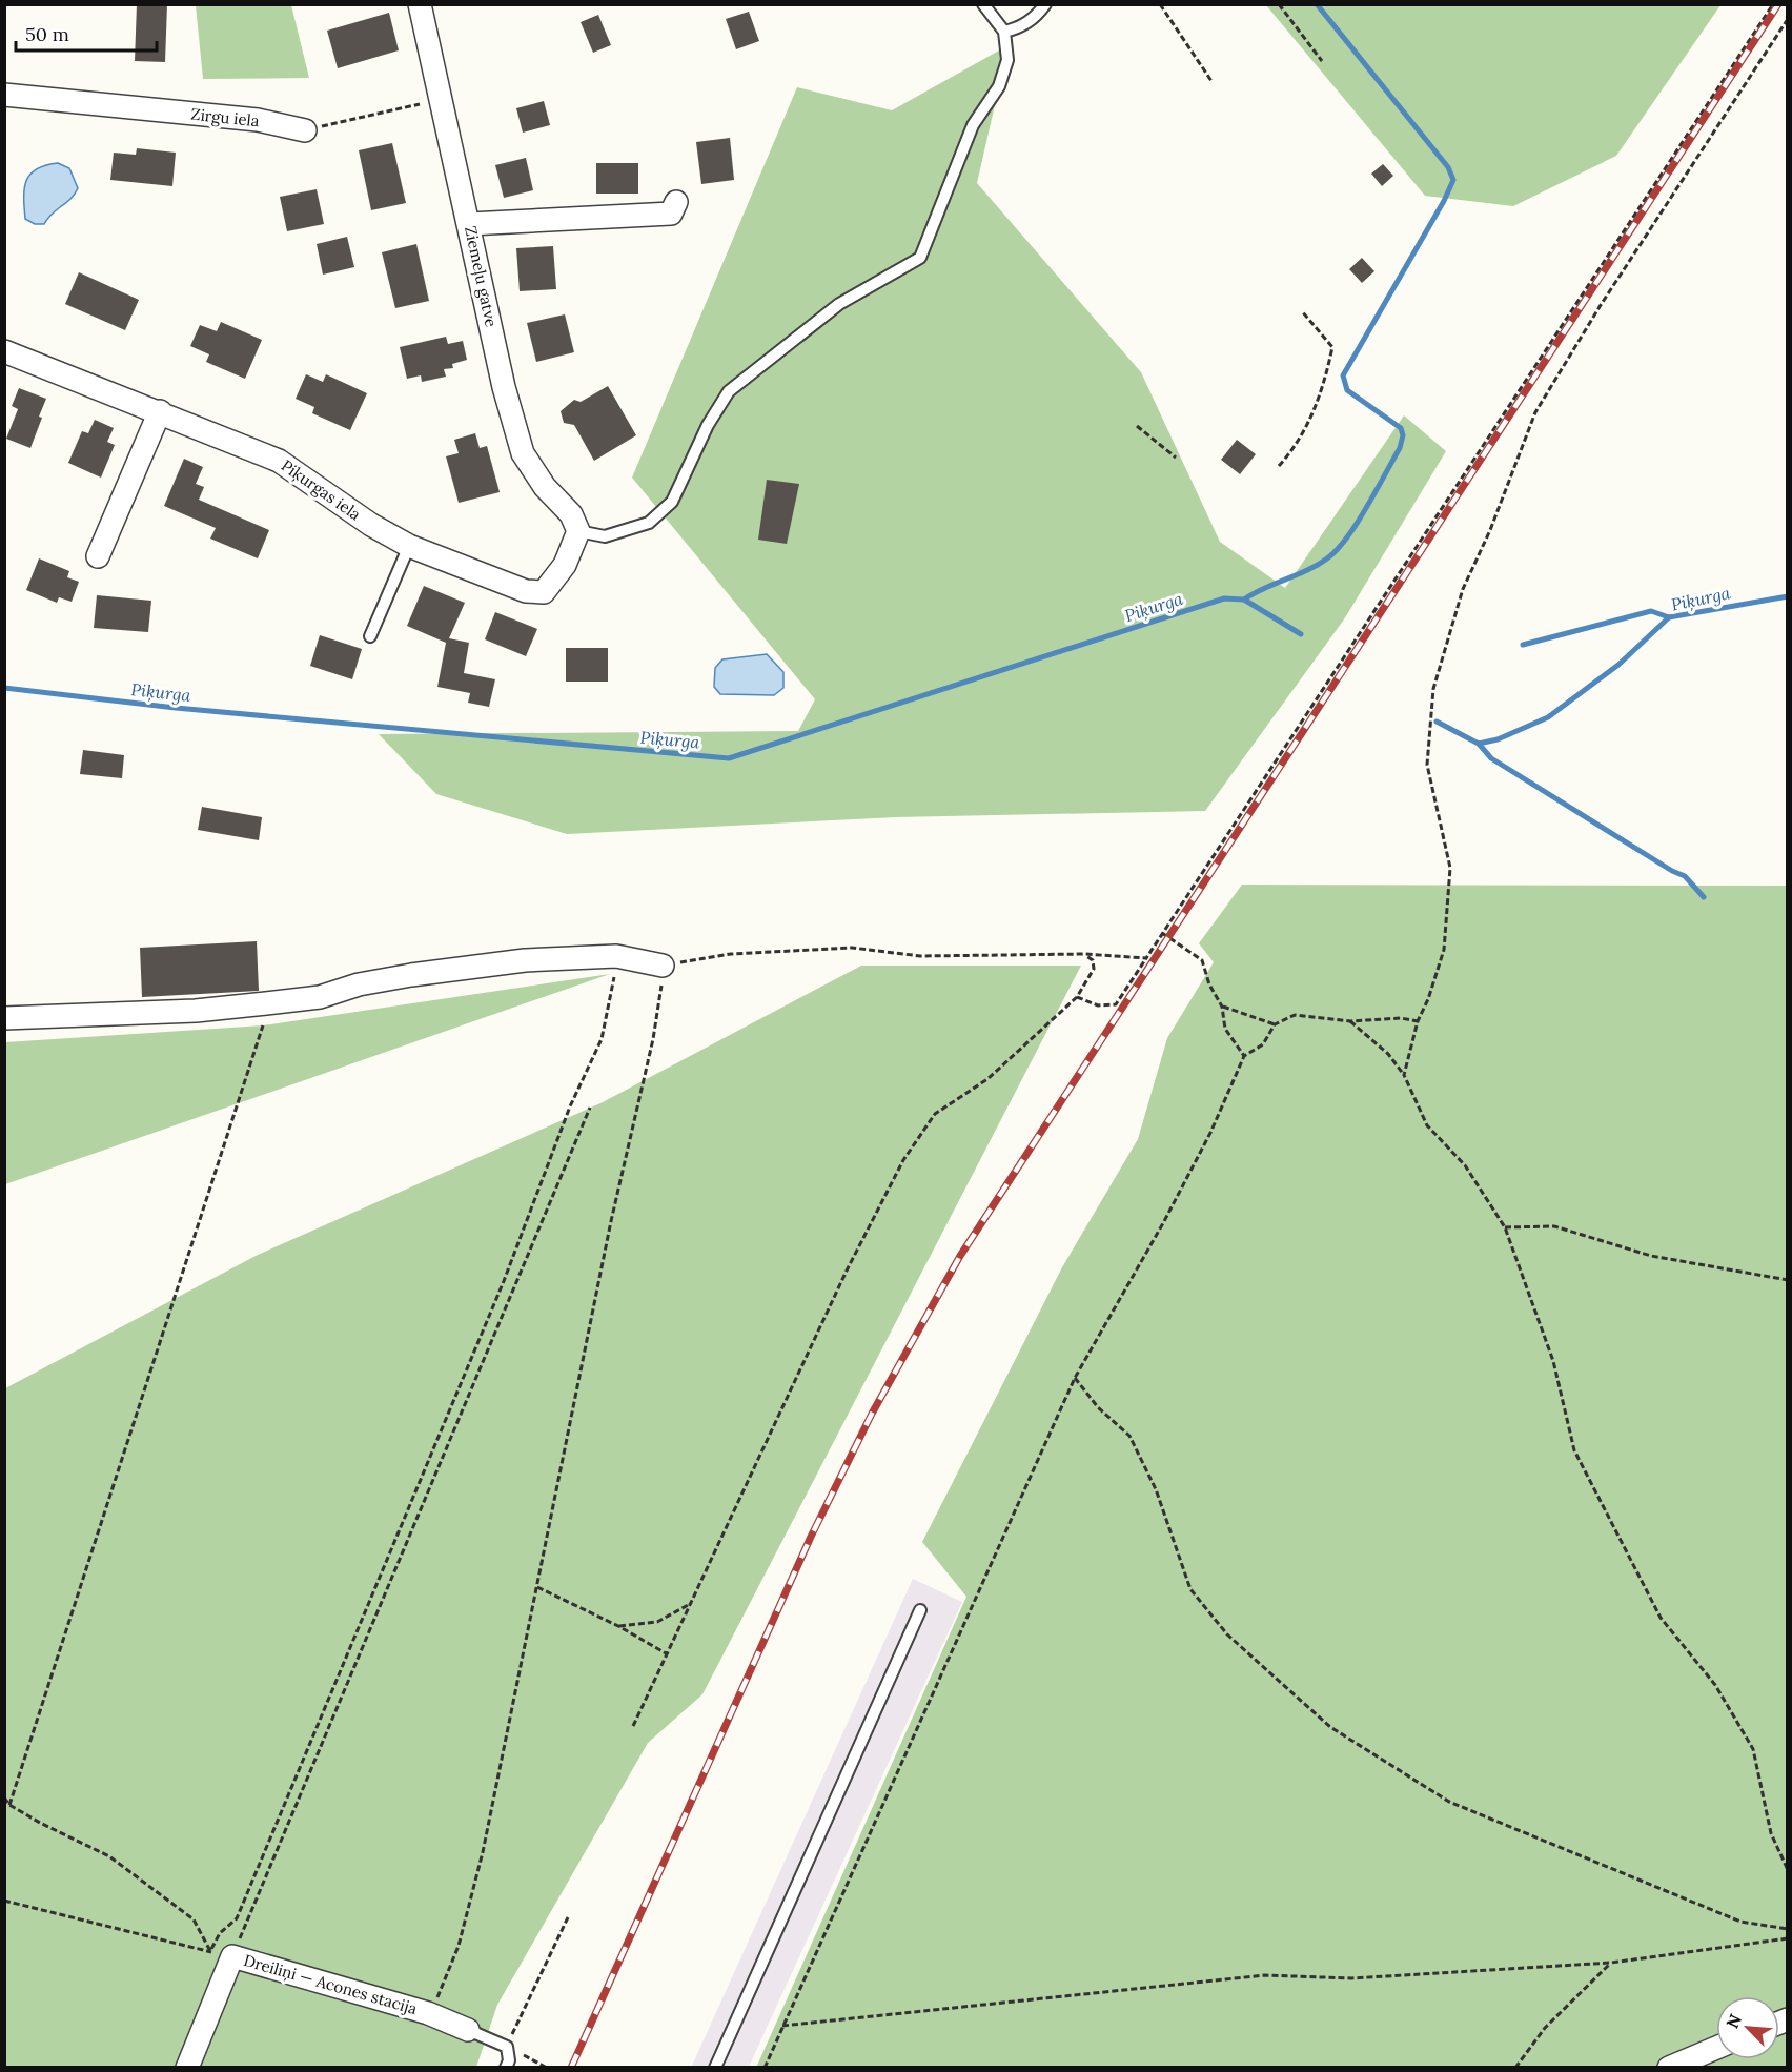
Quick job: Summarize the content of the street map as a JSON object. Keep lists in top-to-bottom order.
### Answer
{
  "streets": {
    "street": [
      "Zirgu iela",
      "Ziemeļu gatve",
      "Piķurgas iela",
      "Dreiliņi — Acones stacija"
    ]
  },
  "crossings": [
    ["Ziemeļu gatve", "Piķurgas iela"]
  ],
  "water": ["Piķurga"],
  "scale_bar": "50 m",
  "north": "top left"
}
